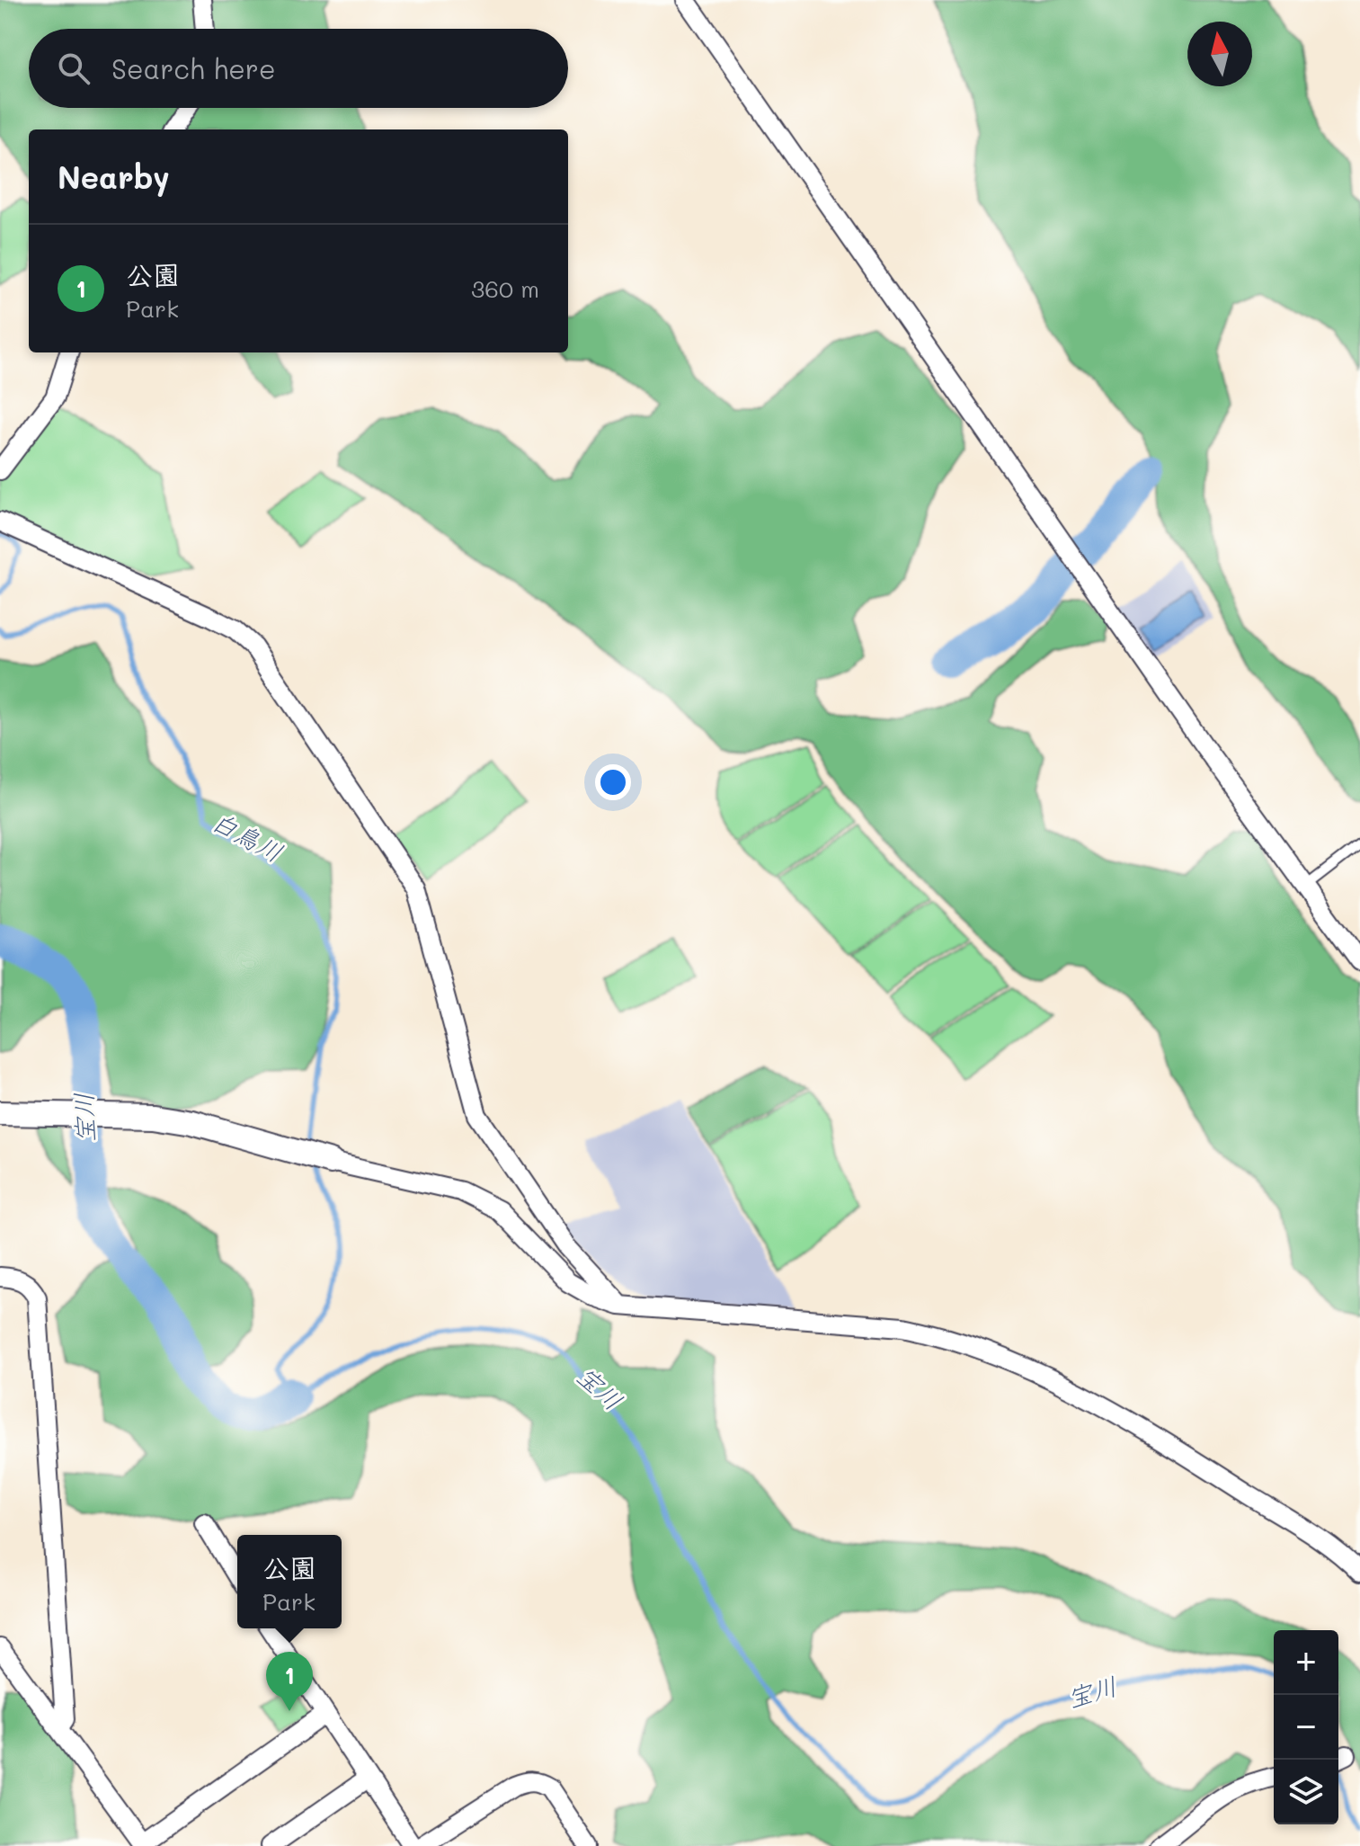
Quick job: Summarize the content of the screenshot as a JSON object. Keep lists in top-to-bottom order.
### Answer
{
  "water": ["白鳥川", "宝川"],
  "north": "top",
  "page": {
    "search": "Search here",
    "heading": "Nearby",
    "list": [
      {
        "mark": "1",
        "name": "公園",
        "note": "Park",
        "value": "360 m"
      }
    ],
    "popup": ["公園", "Park"],
    "map_buttons": ["+", "−"],
    "pins": "1"
  }
}
